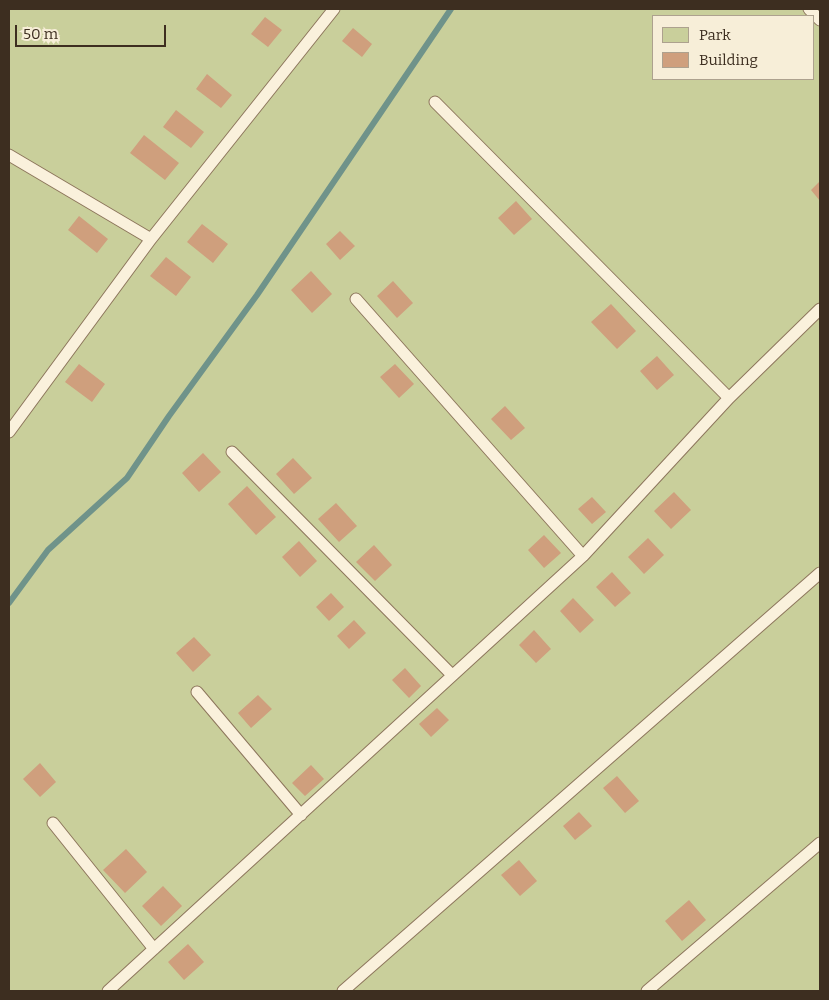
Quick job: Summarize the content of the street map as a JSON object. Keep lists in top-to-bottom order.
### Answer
{
  "legend": ["Park", "Building"],
  "scale_bar": "50 m"
}
